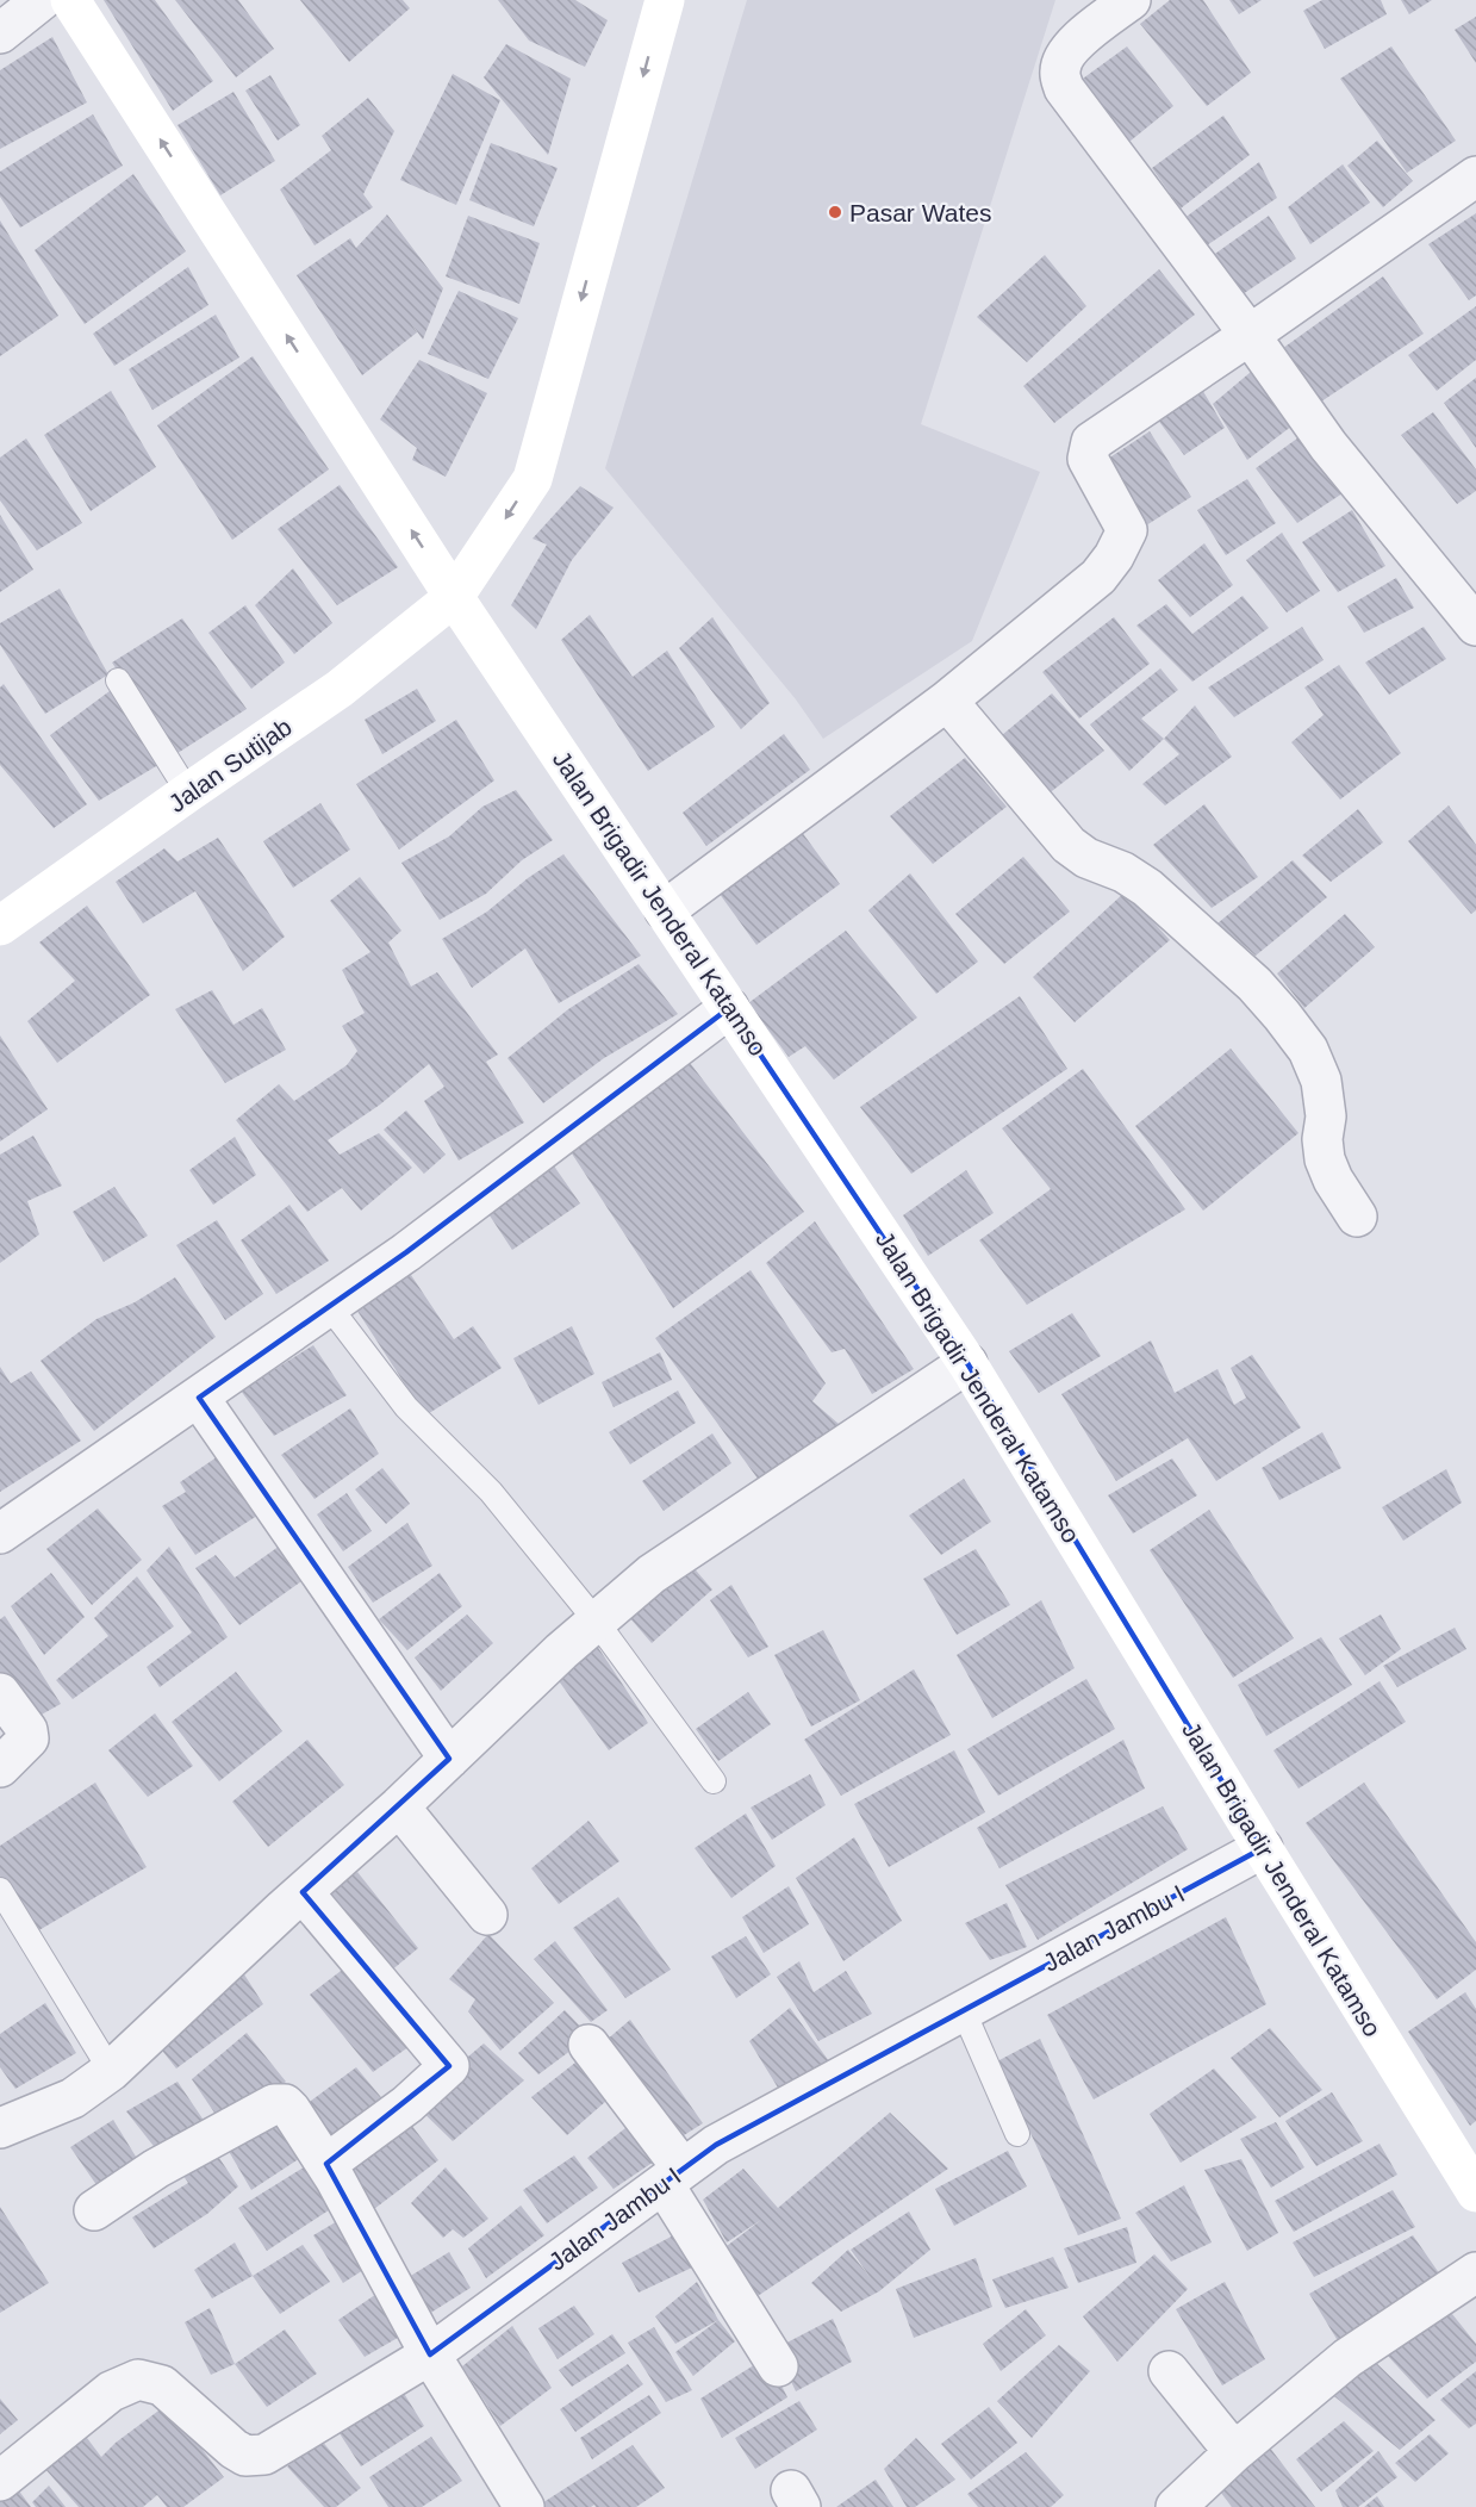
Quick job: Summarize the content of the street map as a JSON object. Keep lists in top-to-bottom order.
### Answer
{
  "streets": {
    "main road": ["Jalan Sutijab", "Jalan Brigadir Jenderal Katamso"],
    "street": ["Jalan Jambu I"]
  },
  "crossings": [
    ["Jalan Sutijab", "Jalan Brigadir Jenderal Katamso"],
    ["Jalan Brigadir Jenderal Katamso", "Jalan Jambu I"]
  ],
  "one_way": ["Jalan Sutijab"],
  "places": ["Pasar Wates"]
}
